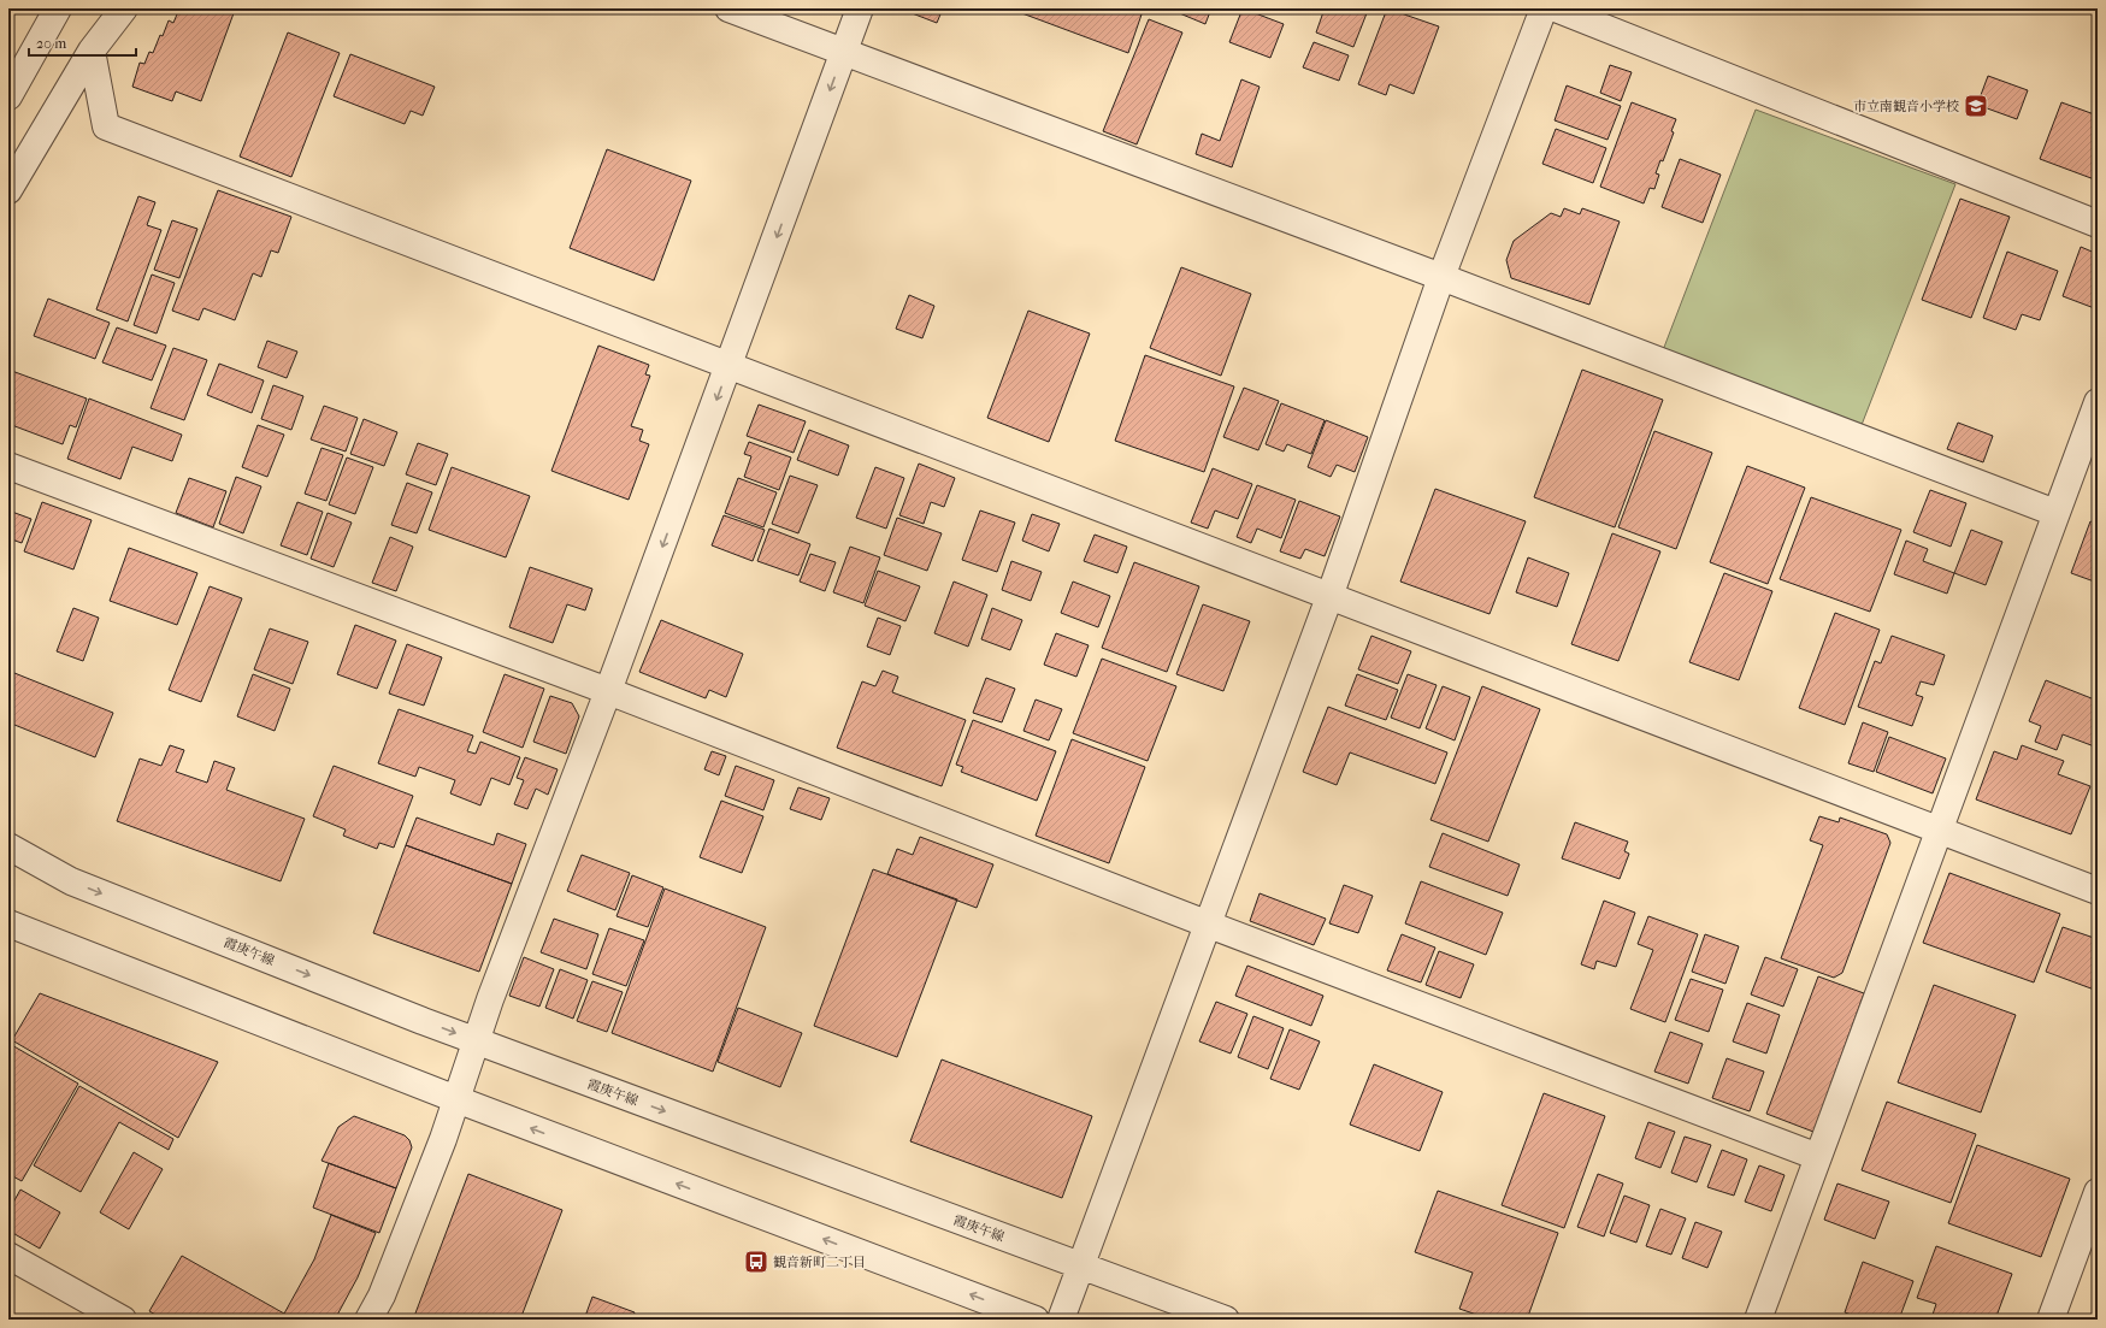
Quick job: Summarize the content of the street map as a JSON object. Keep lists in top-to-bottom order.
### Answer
{
  "streets": {
    "street": ["霞庚午線"]
  },
  "places": {
    "school or university": ["市立南観音小学校"],
    "bus stop": ["観音新町二丁目"]
  },
  "scale_bar": "20 m"
}
